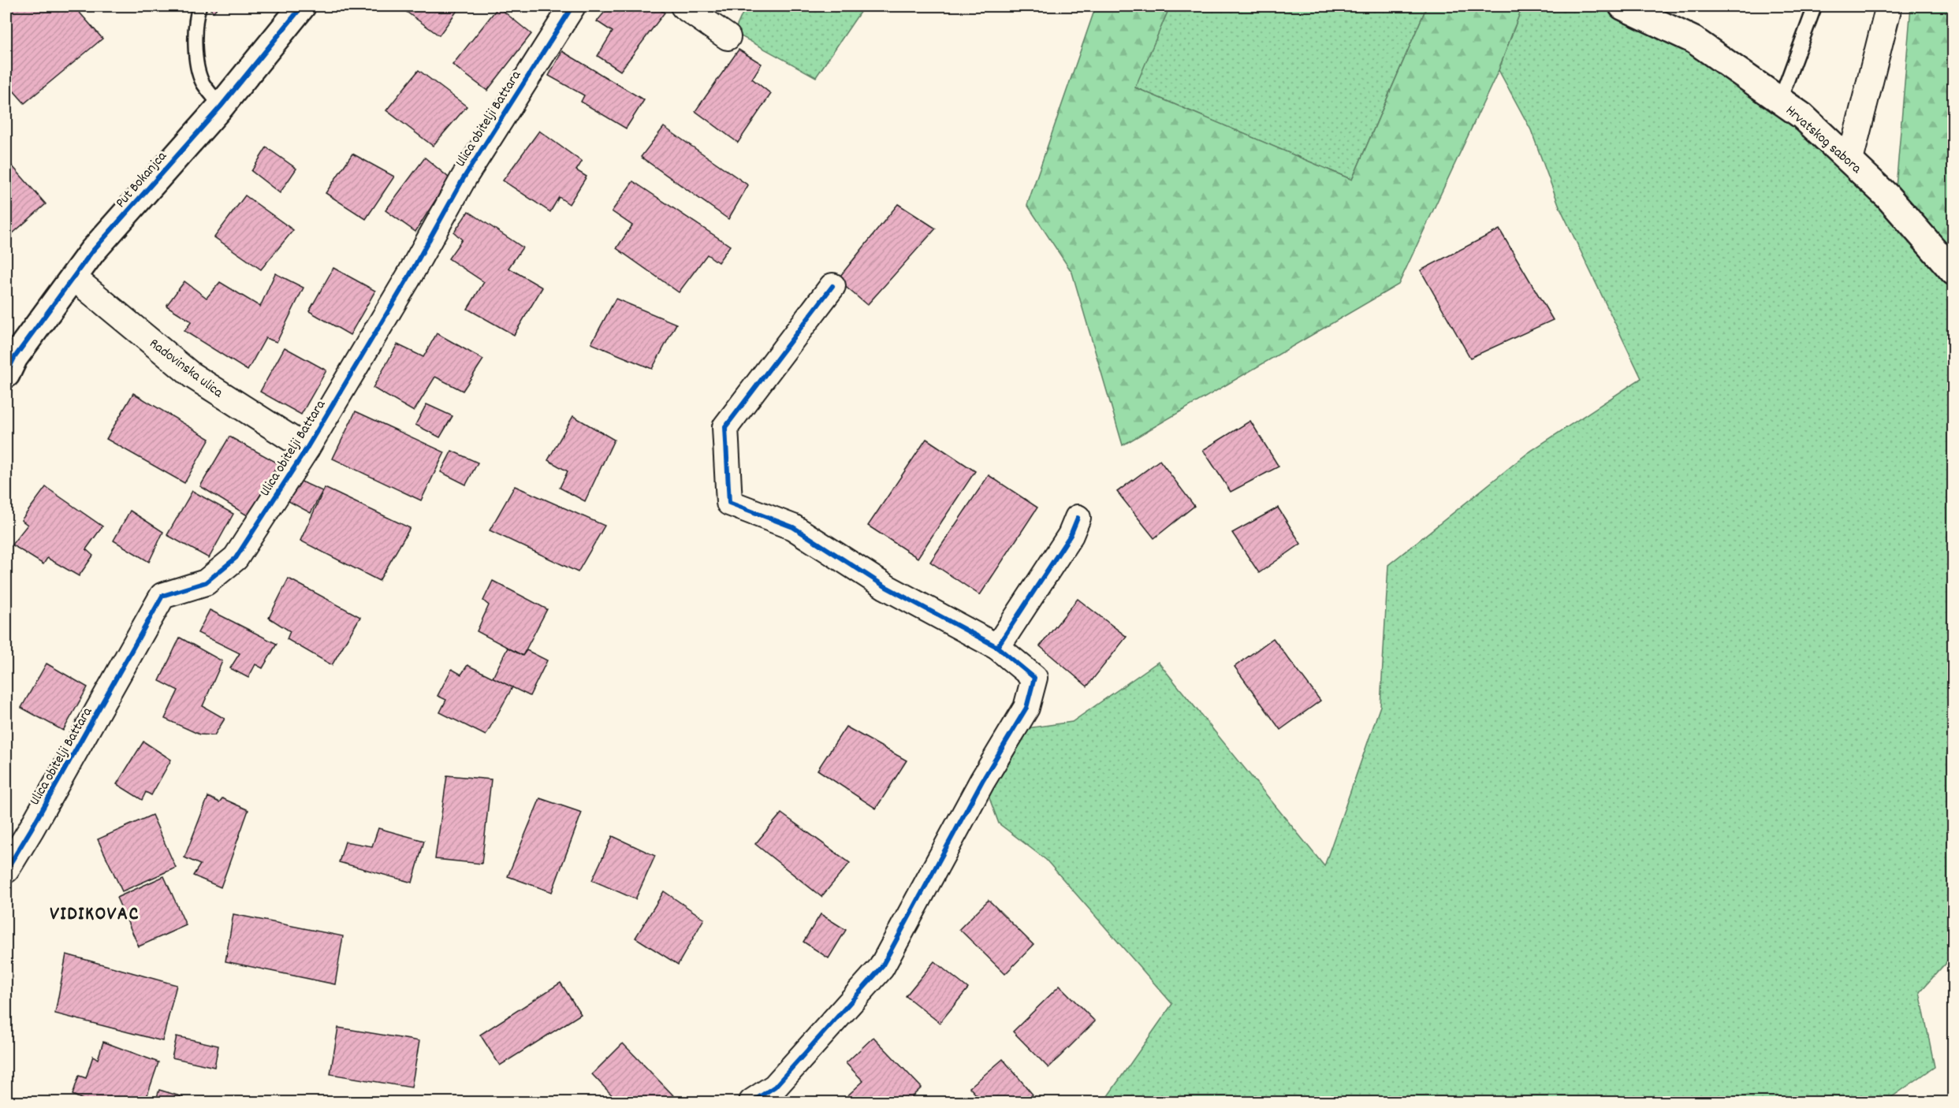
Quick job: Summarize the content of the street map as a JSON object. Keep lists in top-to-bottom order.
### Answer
{
  "streets": {
    "main road": ["Hrvatskog sabora", "Put Bokanjca"],
    "street": ["Ulica obitelji Battara", "Radovinska ulica"]
  },
  "crossings": [
    ["Ulica obitelji Battara", "Radovinska ulica"],
    ["Put Bokanjca", "Radovinska ulica"]
  ],
  "districts": ["VIDIKOVAC"]
}
